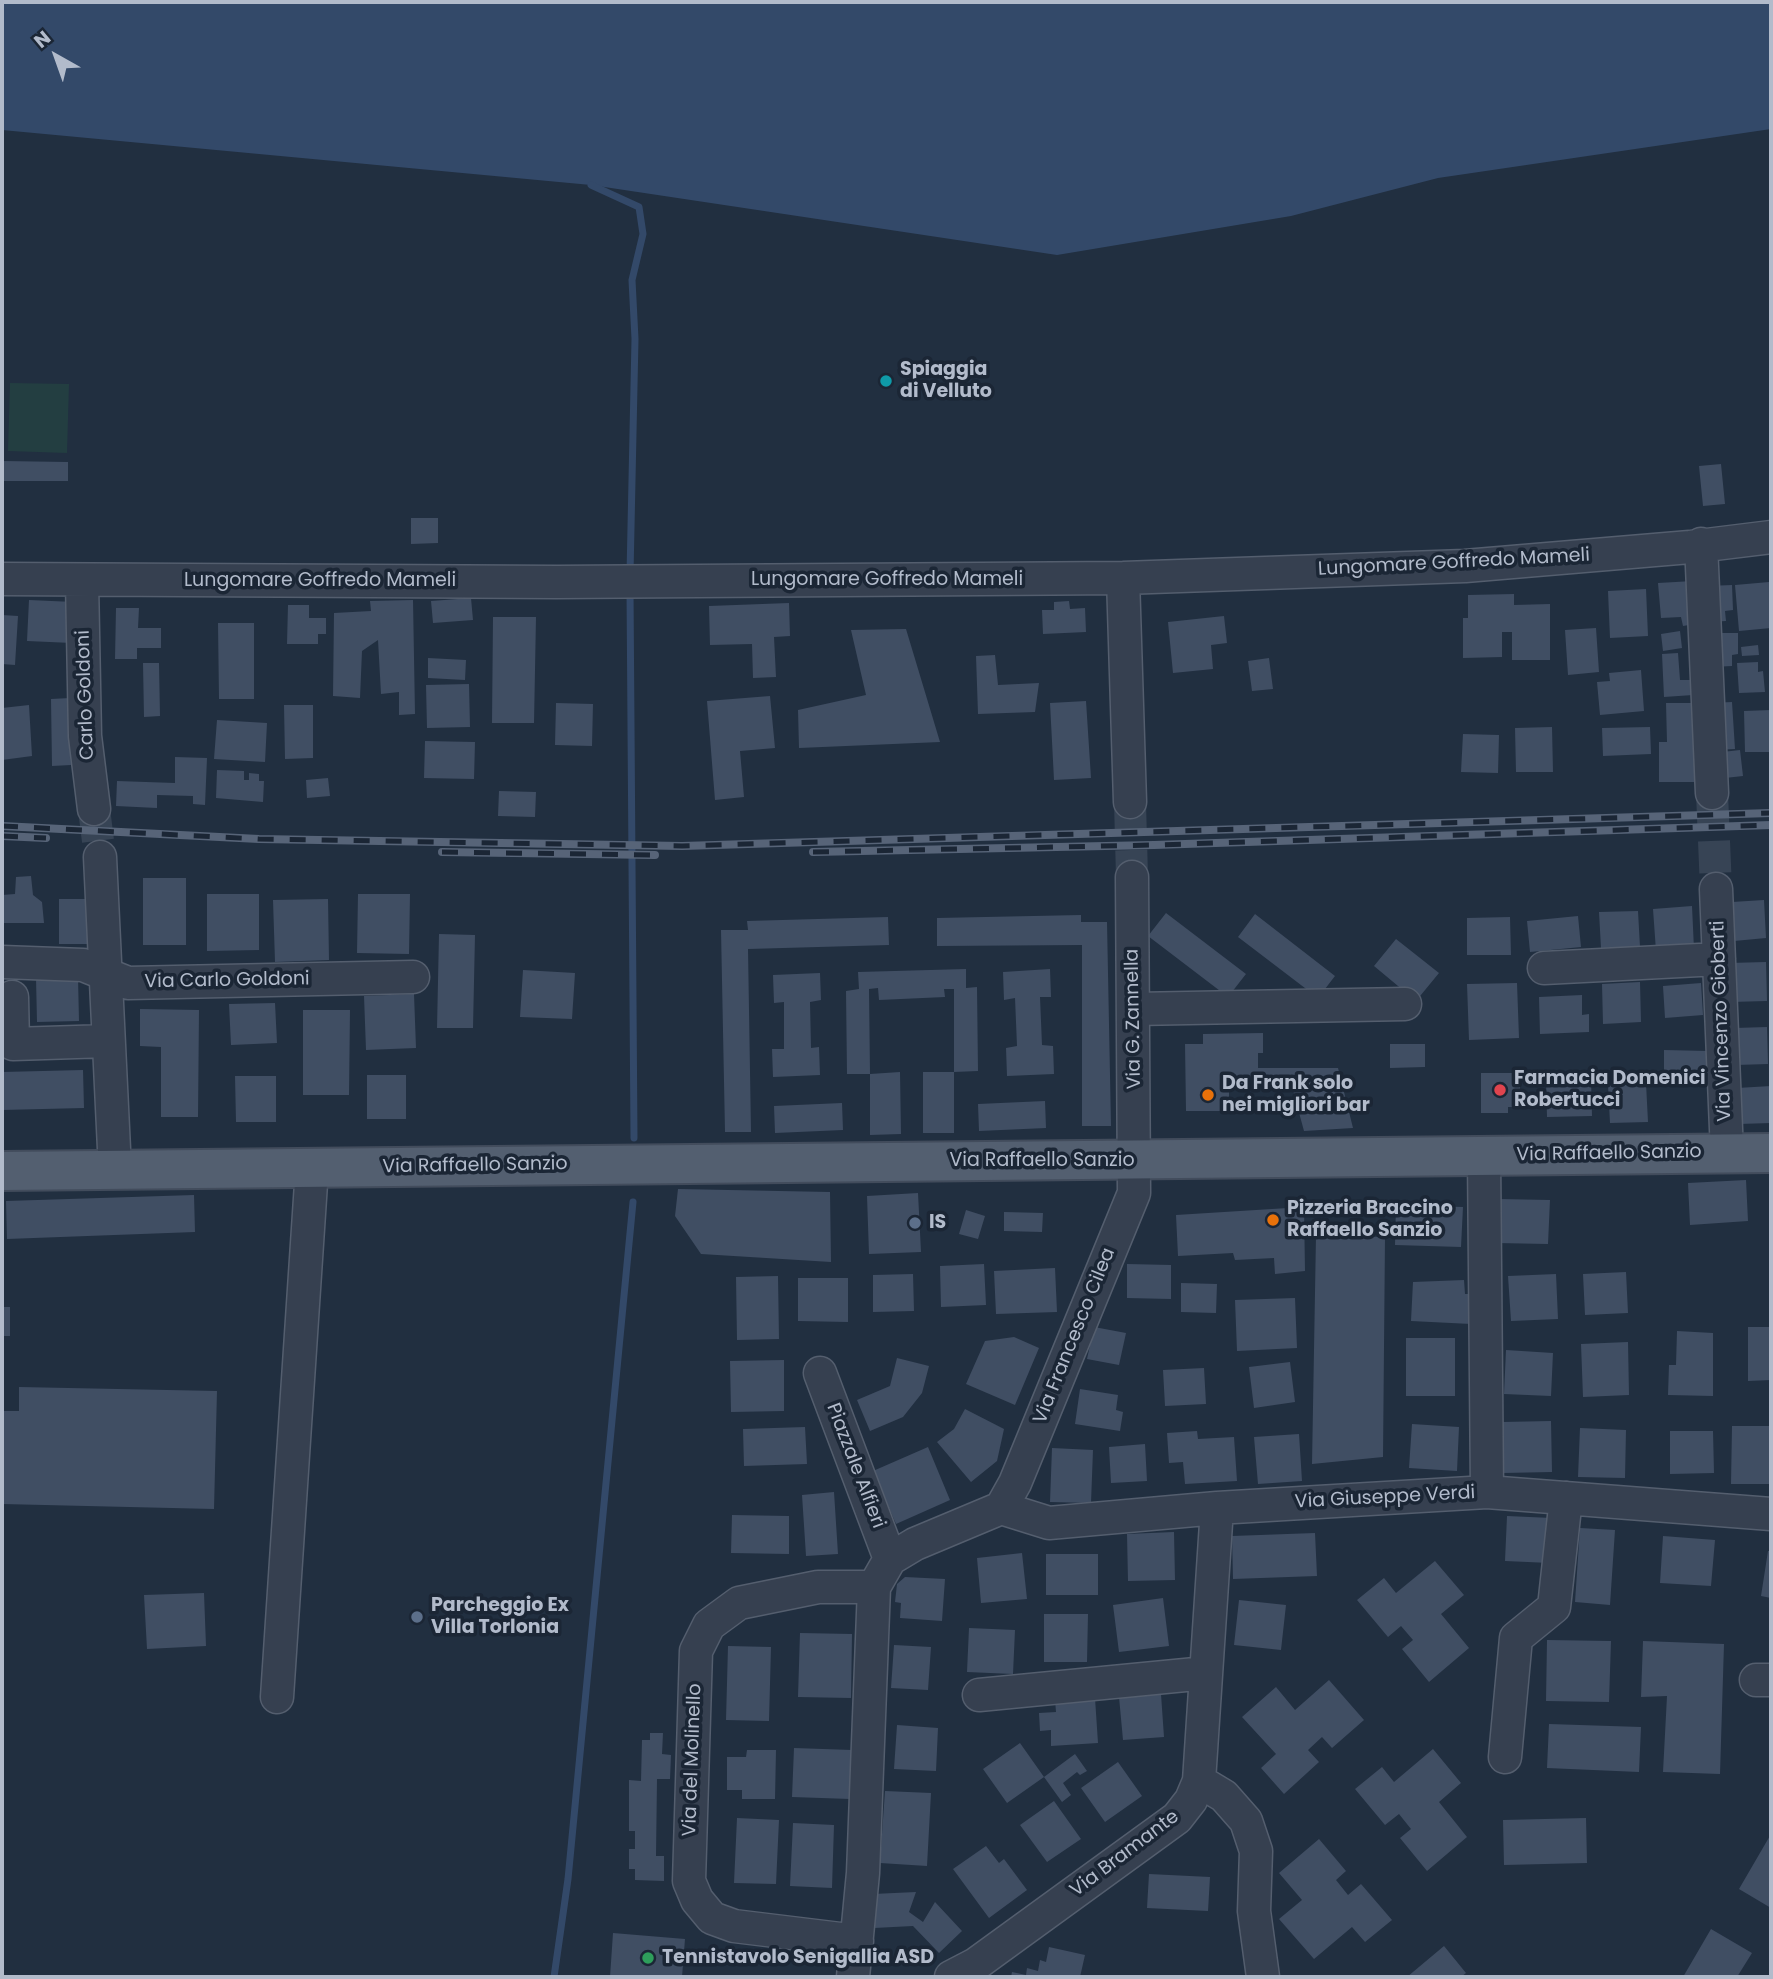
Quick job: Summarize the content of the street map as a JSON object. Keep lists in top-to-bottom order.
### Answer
{
  "streets": {
    "main road": ["Via Raffaello Sanzio"],
    "street": [
      "Lungomare Goffredo Mameli",
      "Carlo Goldoni",
      "Via Carlo Goldoni",
      "Via G. Zannella",
      "Via Vincenzo Gioberti",
      "Via Francesco Cilea",
      "Piazzale Alfieri",
      "Via Giuseppe Verdi",
      "Via del Molinello",
      "Via Bramante"
    ]
  },
  "crossings": [
    ["Lungomare Goffredo Mameli", "Carlo Goldoni"],
    ["Via G. Zannella", "Via Raffaello Sanzio"],
    ["Via G. Zannella", "Via Francesco Cilea"],
    ["Via Vincenzo Gioberti", "Via Raffaello Sanzio"],
    ["Via Raffaello Sanzio", "Via Francesco Cilea"],
    ["Via Francesco Cilea", "Via Giuseppe Verdi"],
    ["Via Giuseppe Verdi", "Via Bramante"]
  ],
  "places": [
    "Spiaggia di Velluto",
    "Farmacia Domenici Robertucci",
    "Da Frank solo nei migliori bar",
    "Pizzeria Braccino Raffaello Sanzio",
    "IS",
    "Parcheggio Ex Villa Torlonia",
    "Tennistavolo Senigallia ASD"
  ],
  "north": "top left"
}
